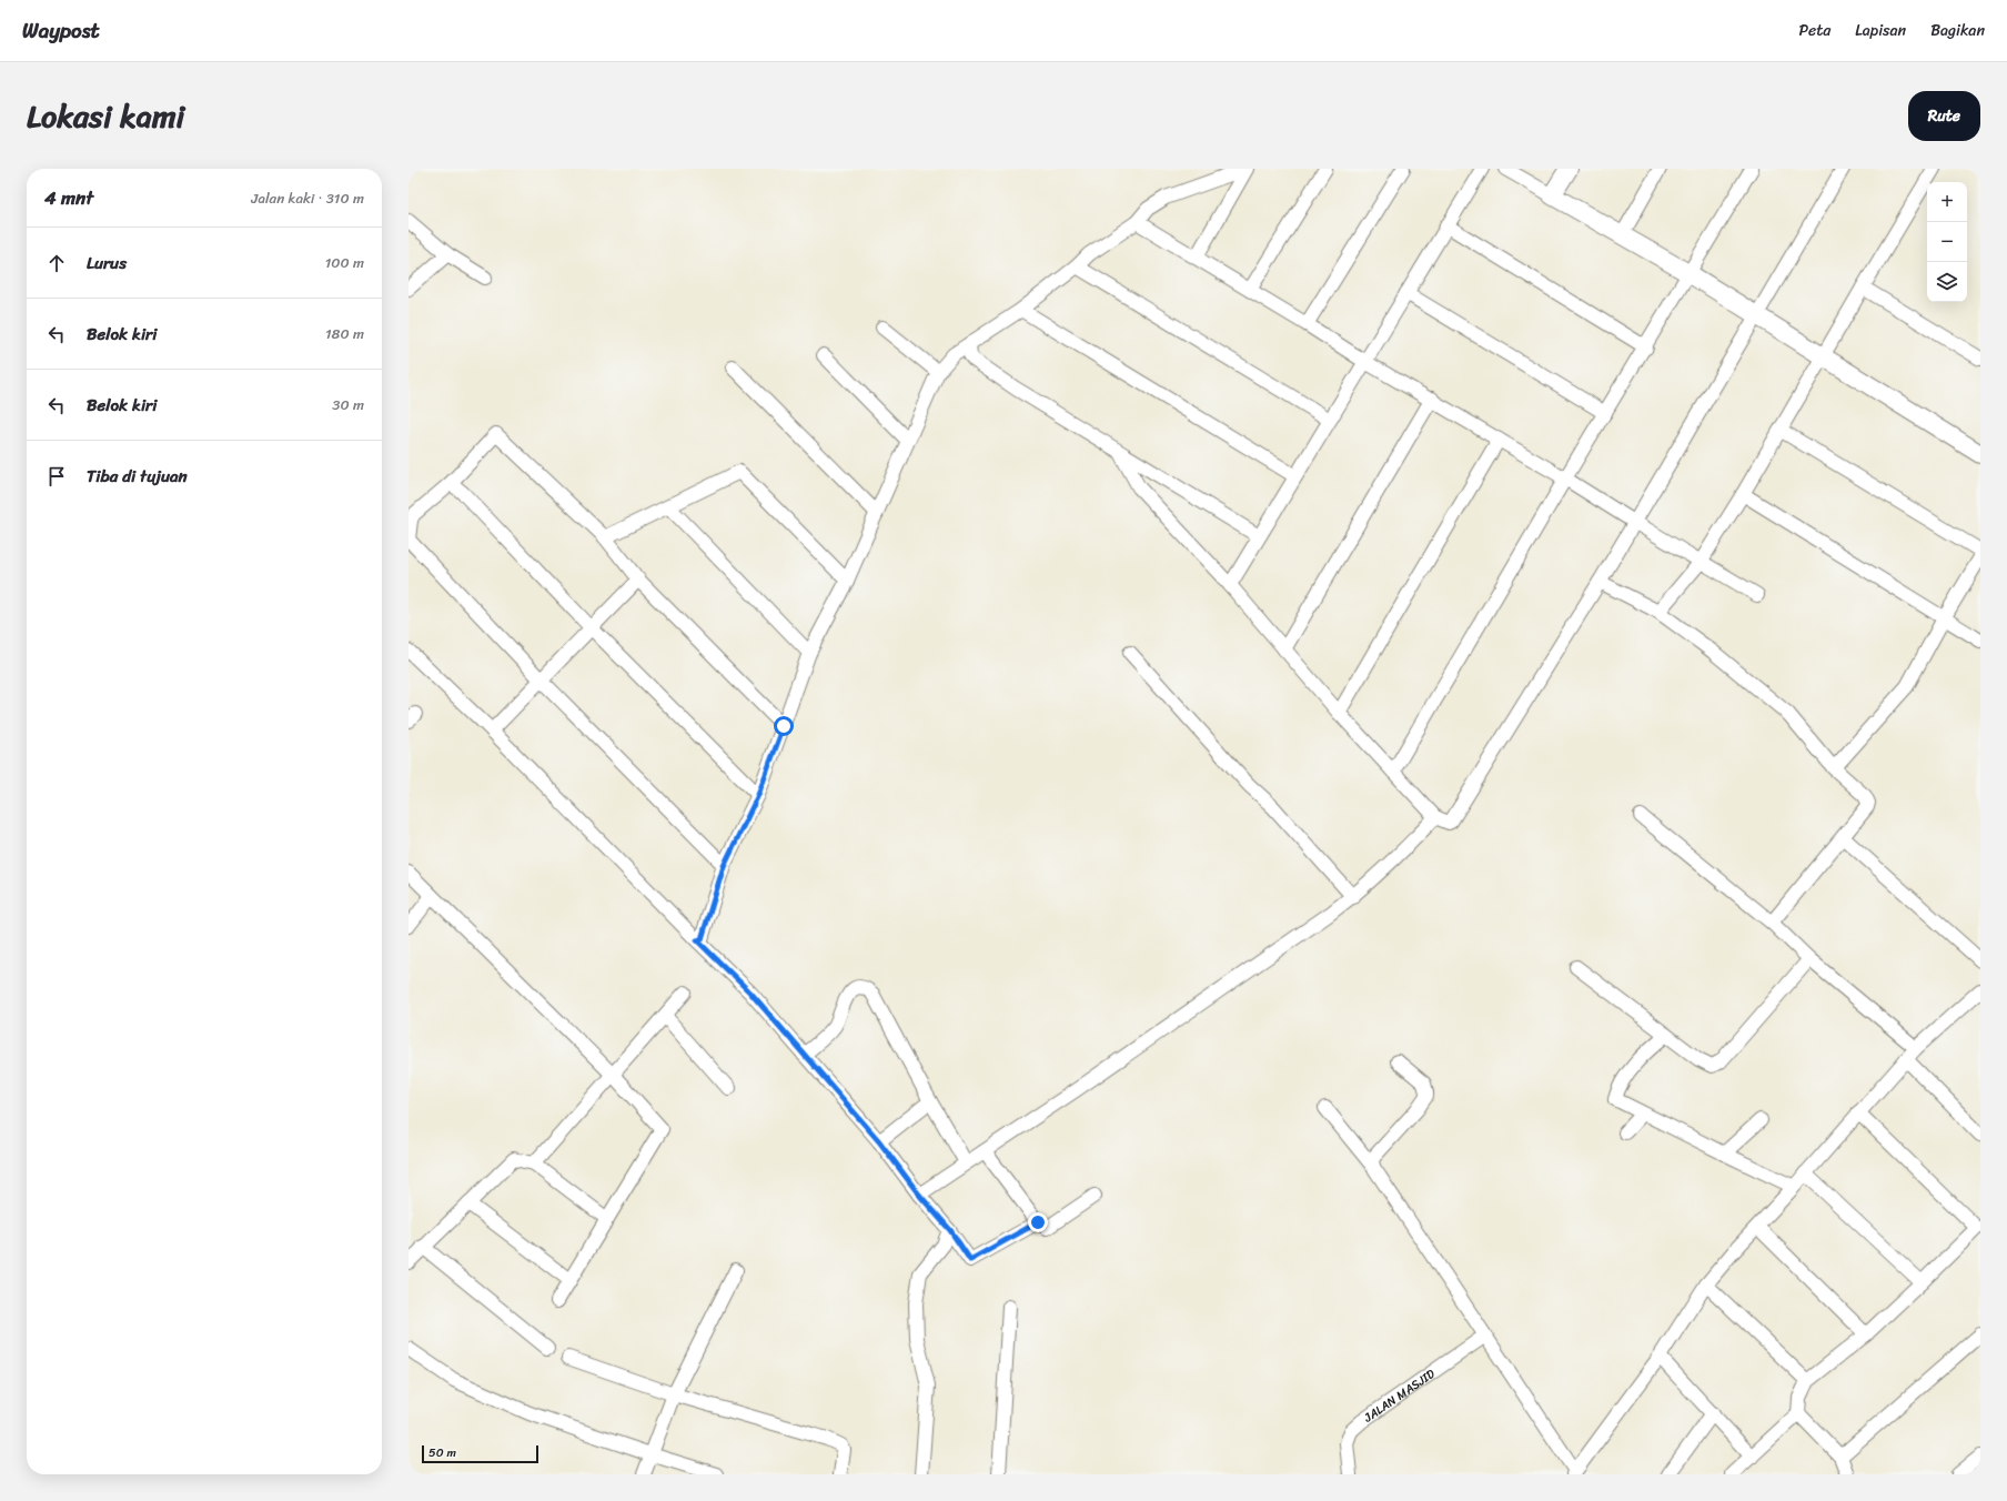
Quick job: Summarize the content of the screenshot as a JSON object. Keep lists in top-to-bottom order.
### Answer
{
  "streets": {
    "street": ["JALAN MASJID"]
  },
  "scale_bar": "50 m",
  "page": {
    "header": "Waypost",
    "nav": ["Peta", "Lapisan", "Bagikan"],
    "title": "Lokasi kami",
    "buttons": "Rute",
    "heading": ["4 mnt", "Jalan kaki · 310 m"],
    "map_buttons": ["+", "−"],
    "list": [
      ["Lurus", "100 m"],
      ["Belok kiri", "180 m"],
      ["Belok kiri", "30 m"],
      "Tiba di tujuan"
    ],
    "scale": "50 m"
  }
}
